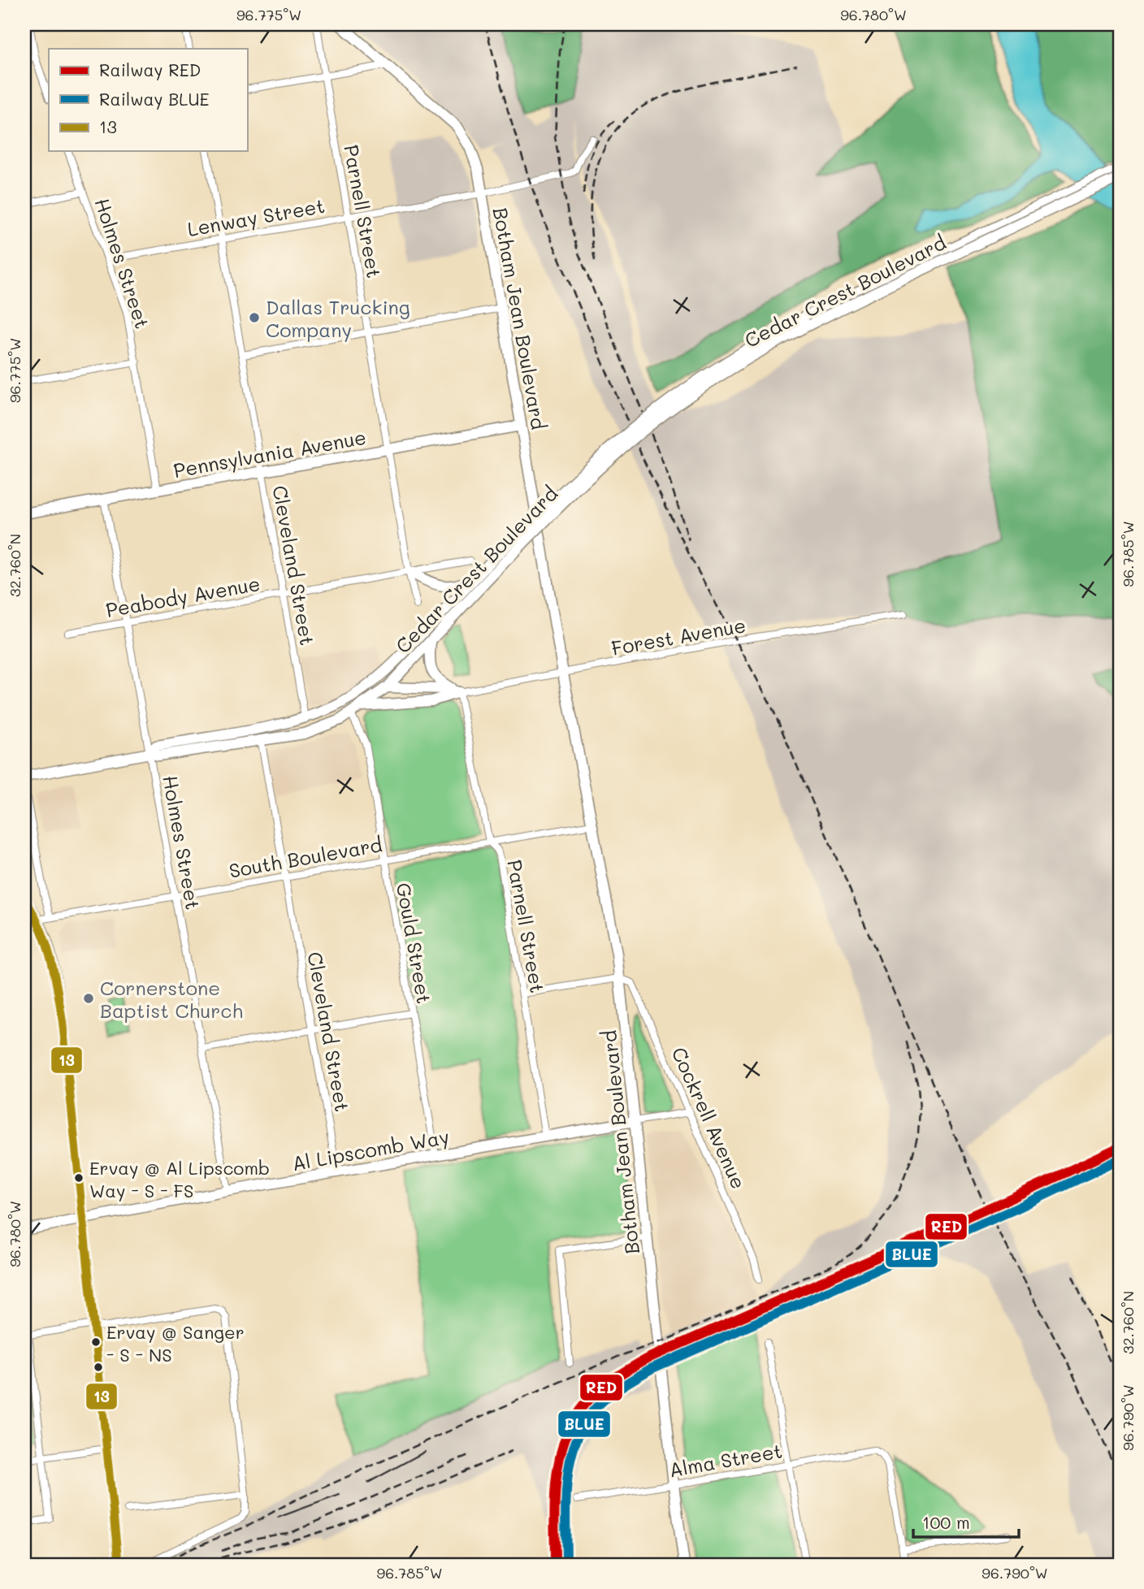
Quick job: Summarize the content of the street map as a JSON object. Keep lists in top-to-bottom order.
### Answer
{
  "streets": {
    "main road": [
      "Cedar Crest Boulevard",
      "Botham Jean Boulevard",
      "Pennsylvania Avenue",
      "Al Lipscomb Way"
    ],
    "street": [
      "Parnell Street",
      "Lenway Street",
      "Holmes Street",
      "Cleveland Street",
      "Peabody Avenue",
      "Forest Avenue",
      "South Boulevard",
      "Gould Street",
      "Cockrell Avenue",
      "Alma Street"
    ]
  },
  "crossings": [
    ["Parnell Street", "Lenway Street"],
    ["Parnell Street", "Pennsylvania Avenue"],
    ["Parnell Street", "Peabody Avenue"],
    ["Parnell Street", "Forest Avenue"],
    ["Parnell Street", "South Boulevard"],
    ["Parnell Street", "Al Lipscomb Way"],
    ["Lenway Street", "Holmes Street"],
    ["Lenway Street", "Botham Jean Boulevard"],
    ["Lenway Street", "Cleveland Street"],
    ["Holmes Street", "Cedar Crest Boulevard"],
    ["Holmes Street", "Pennsylvania Avenue"],
    ["Holmes Street", "Peabody Avenue"],
    ["Holmes Street", "South Boulevard"],
    ["Holmes Street", "Al Lipscomb Way"],
    ["Cedar Crest Boulevard", "Cleveland Street"],
    ["Cedar Crest Boulevard", "Gould Street"],
    ["Botham Jean Boulevard", "Pennsylvania Avenue"],
    ["Botham Jean Boulevard", "Forest Avenue"],
    ["Botham Jean Boulevard", "South Boulevard"],
    ["Botham Jean Boulevard", "Cockrell Avenue"],
    ["Botham Jean Boulevard", "Al Lipscomb Way"],
    ["Botham Jean Boulevard", "Alma Street"],
    ["Pennsylvania Avenue", "Cleveland Street"],
    ["Cleveland Street", "Peabody Avenue"],
    ["Cleveland Street", "South Boulevard"],
    ["Cleveland Street", "Al Lipscomb Way"],
    ["South Boulevard", "Gould Street"],
    ["Gould Street", "Al Lipscomb Way"],
    ["Cockrell Avenue", "Al Lipscomb Way"]
  ],
  "places": [
    "Dallas Trucking Company",
    "Cornerstone Baptist Church",
    "Ervay @ Al Lipscomb Way - S - FS",
    "Ervay @ Sanger - S - NS"
  ],
  "lines": ["transit line 13", "rail line RED", "rail line BLUE"],
  "legend": ["Railway RED", "Railway BLUE", "13"],
  "scale_bar": "100 m",
  "coordinates": [
    "96.775°W",
    "96.780°W",
    "96.785°W",
    "32.760°N",
    "96.790°W"
  ]
}
